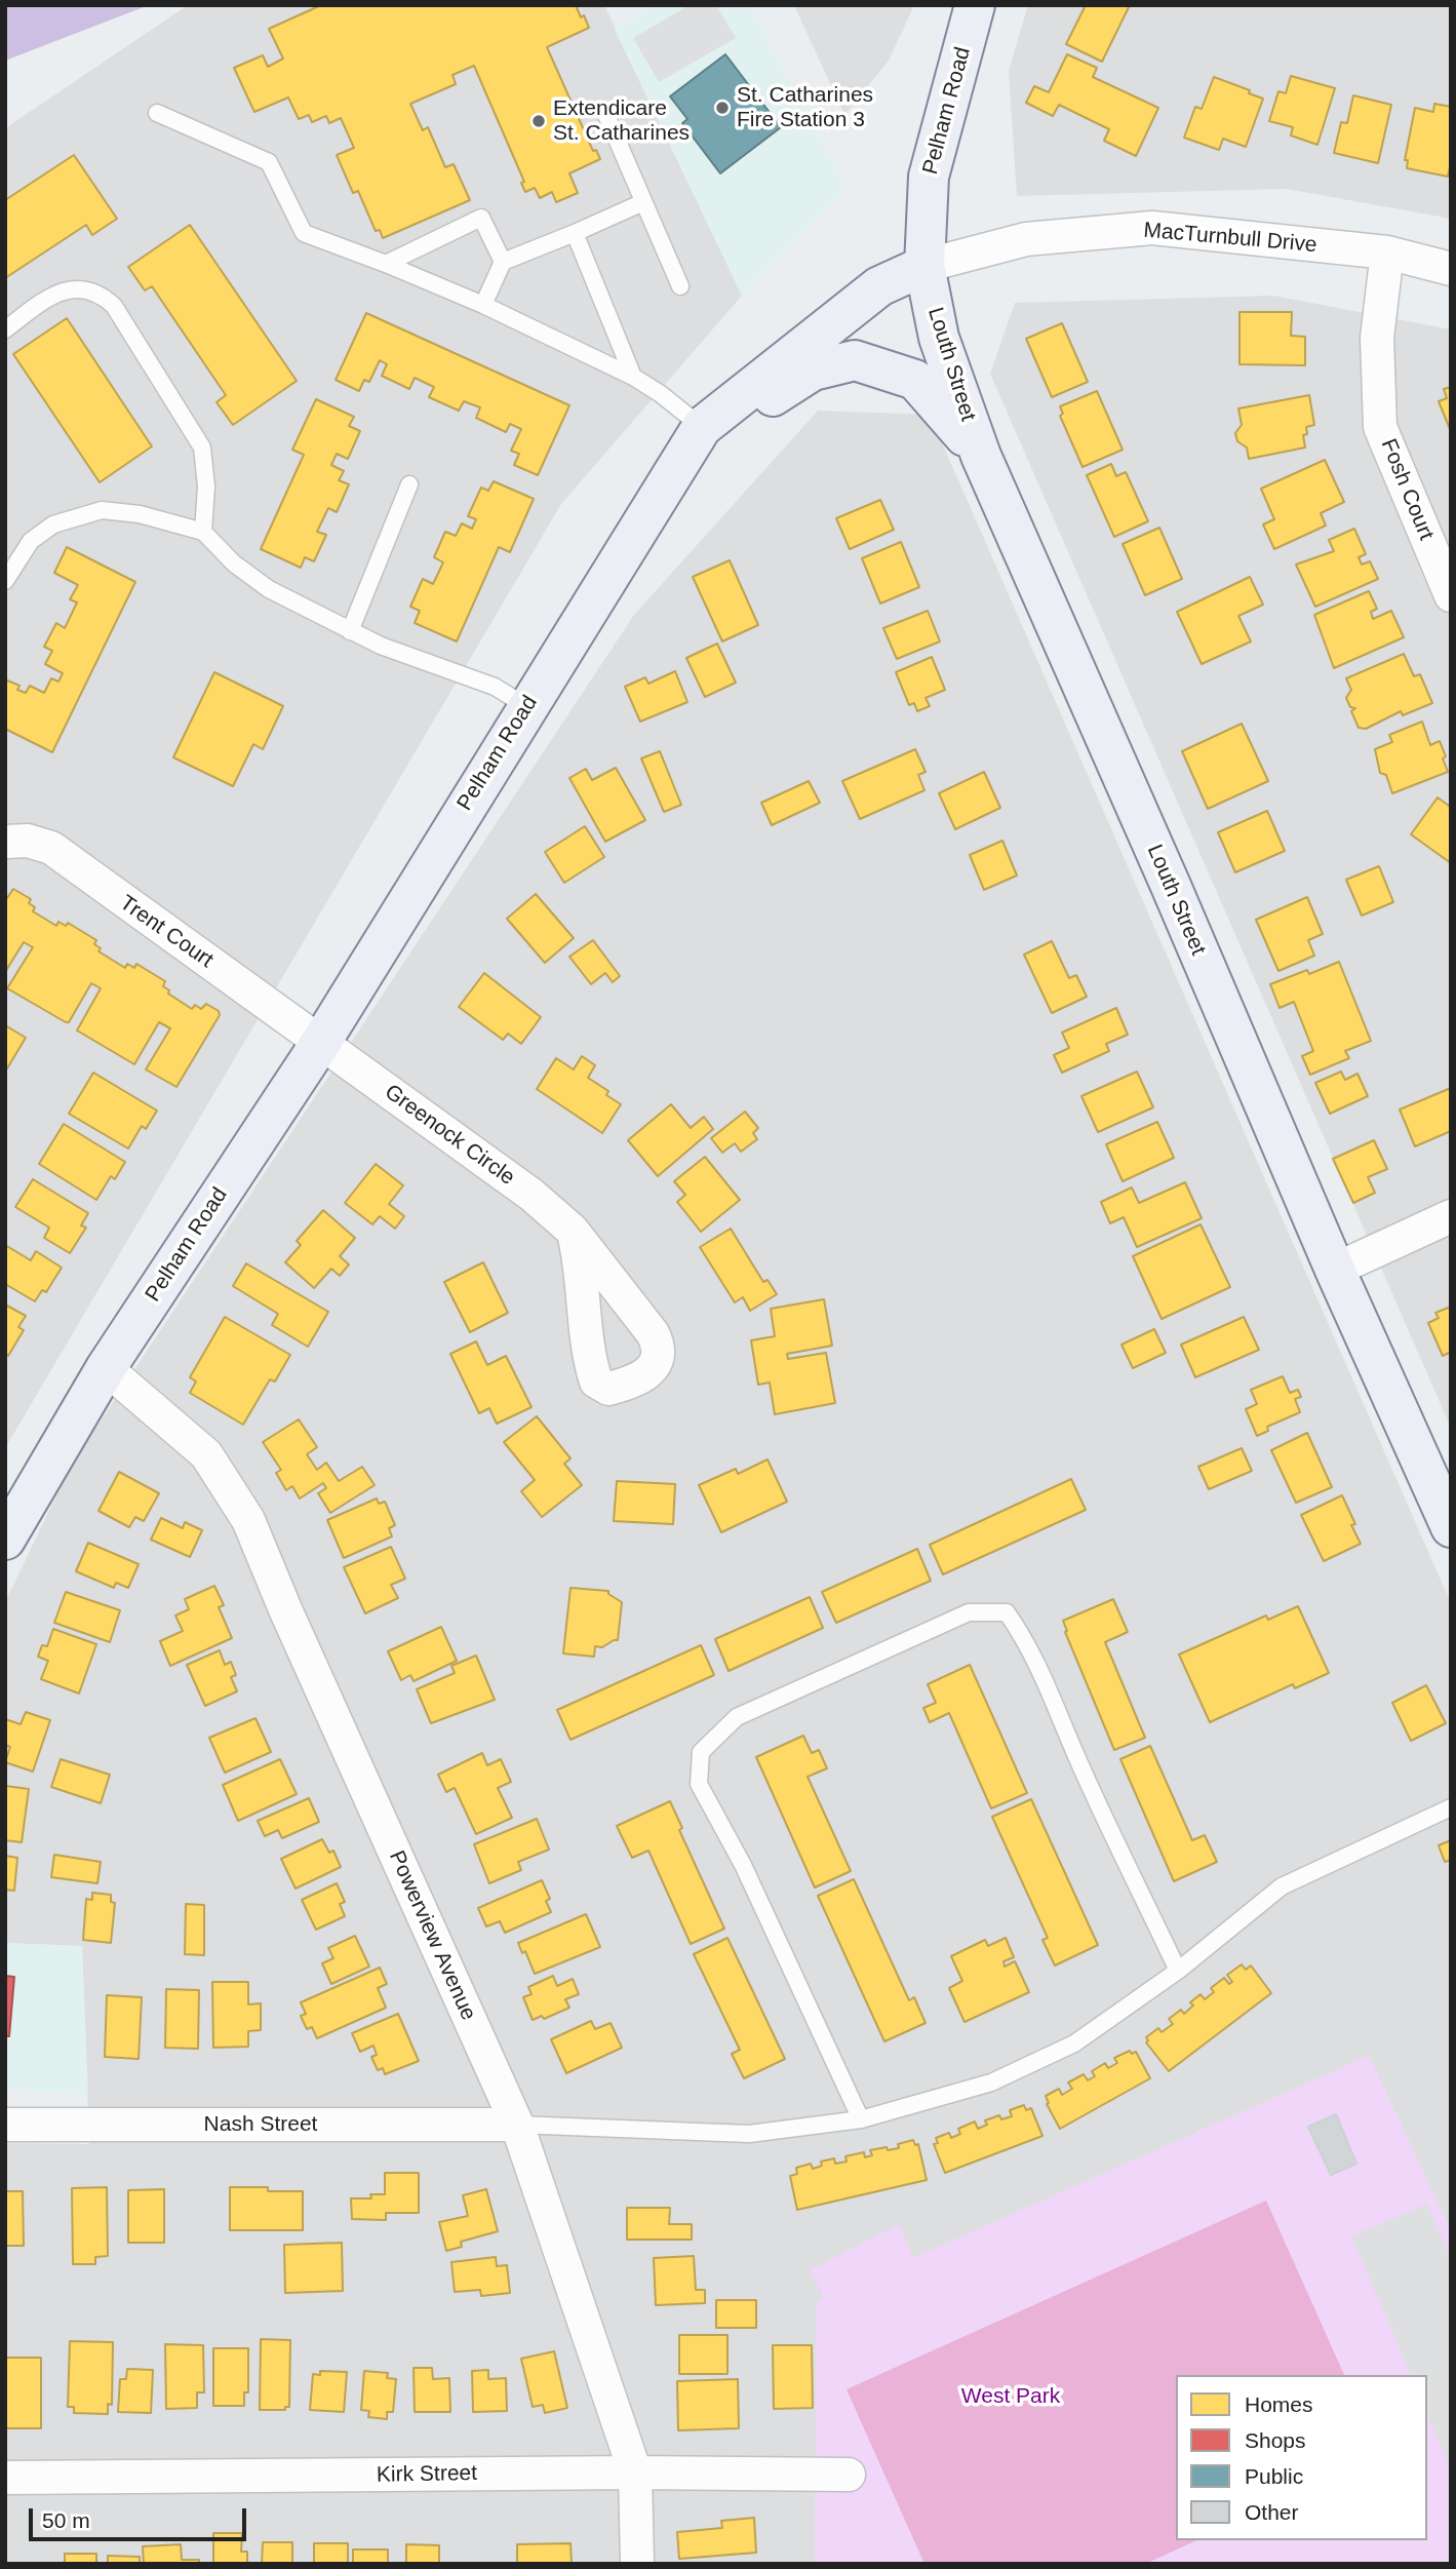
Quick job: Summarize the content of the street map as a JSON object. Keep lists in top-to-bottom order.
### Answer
{
  "streets": {
    "main road": ["Pelham Road", "Louth Street"],
    "street": [
      "MacTurnbull Drive",
      "Fosh Court",
      "Trent Court",
      "Greenock Circle",
      "Powerview Avenue",
      "Nash Street",
      "Kirk Street"
    ]
  },
  "crossings": [
    ["Pelham Road", "MacTurnbull Drive"],
    ["Pelham Road", "Louth Street"],
    ["Pelham Road", "Trent Court"],
    ["Pelham Road", "Greenock Circle"],
    ["Pelham Road", "Powerview Avenue"],
    ["MacTurnbull Drive", "Louth Street"],
    ["MacTurnbull Drive", "Fosh Court"],
    ["Trent Court", "Greenock Circle"],
    ["Powerview Avenue", "Nash Street"],
    ["Powerview Avenue", "Kirk Street"]
  ],
  "parks": ["West Park"],
  "places": ["St. Catharines Fire Station 3", "Extendicare St. Catharines"],
  "legend": [
    "Homes",
    "Shops",
    "Public",
    "Other"
  ],
  "scale_bar": "50 m"
}
